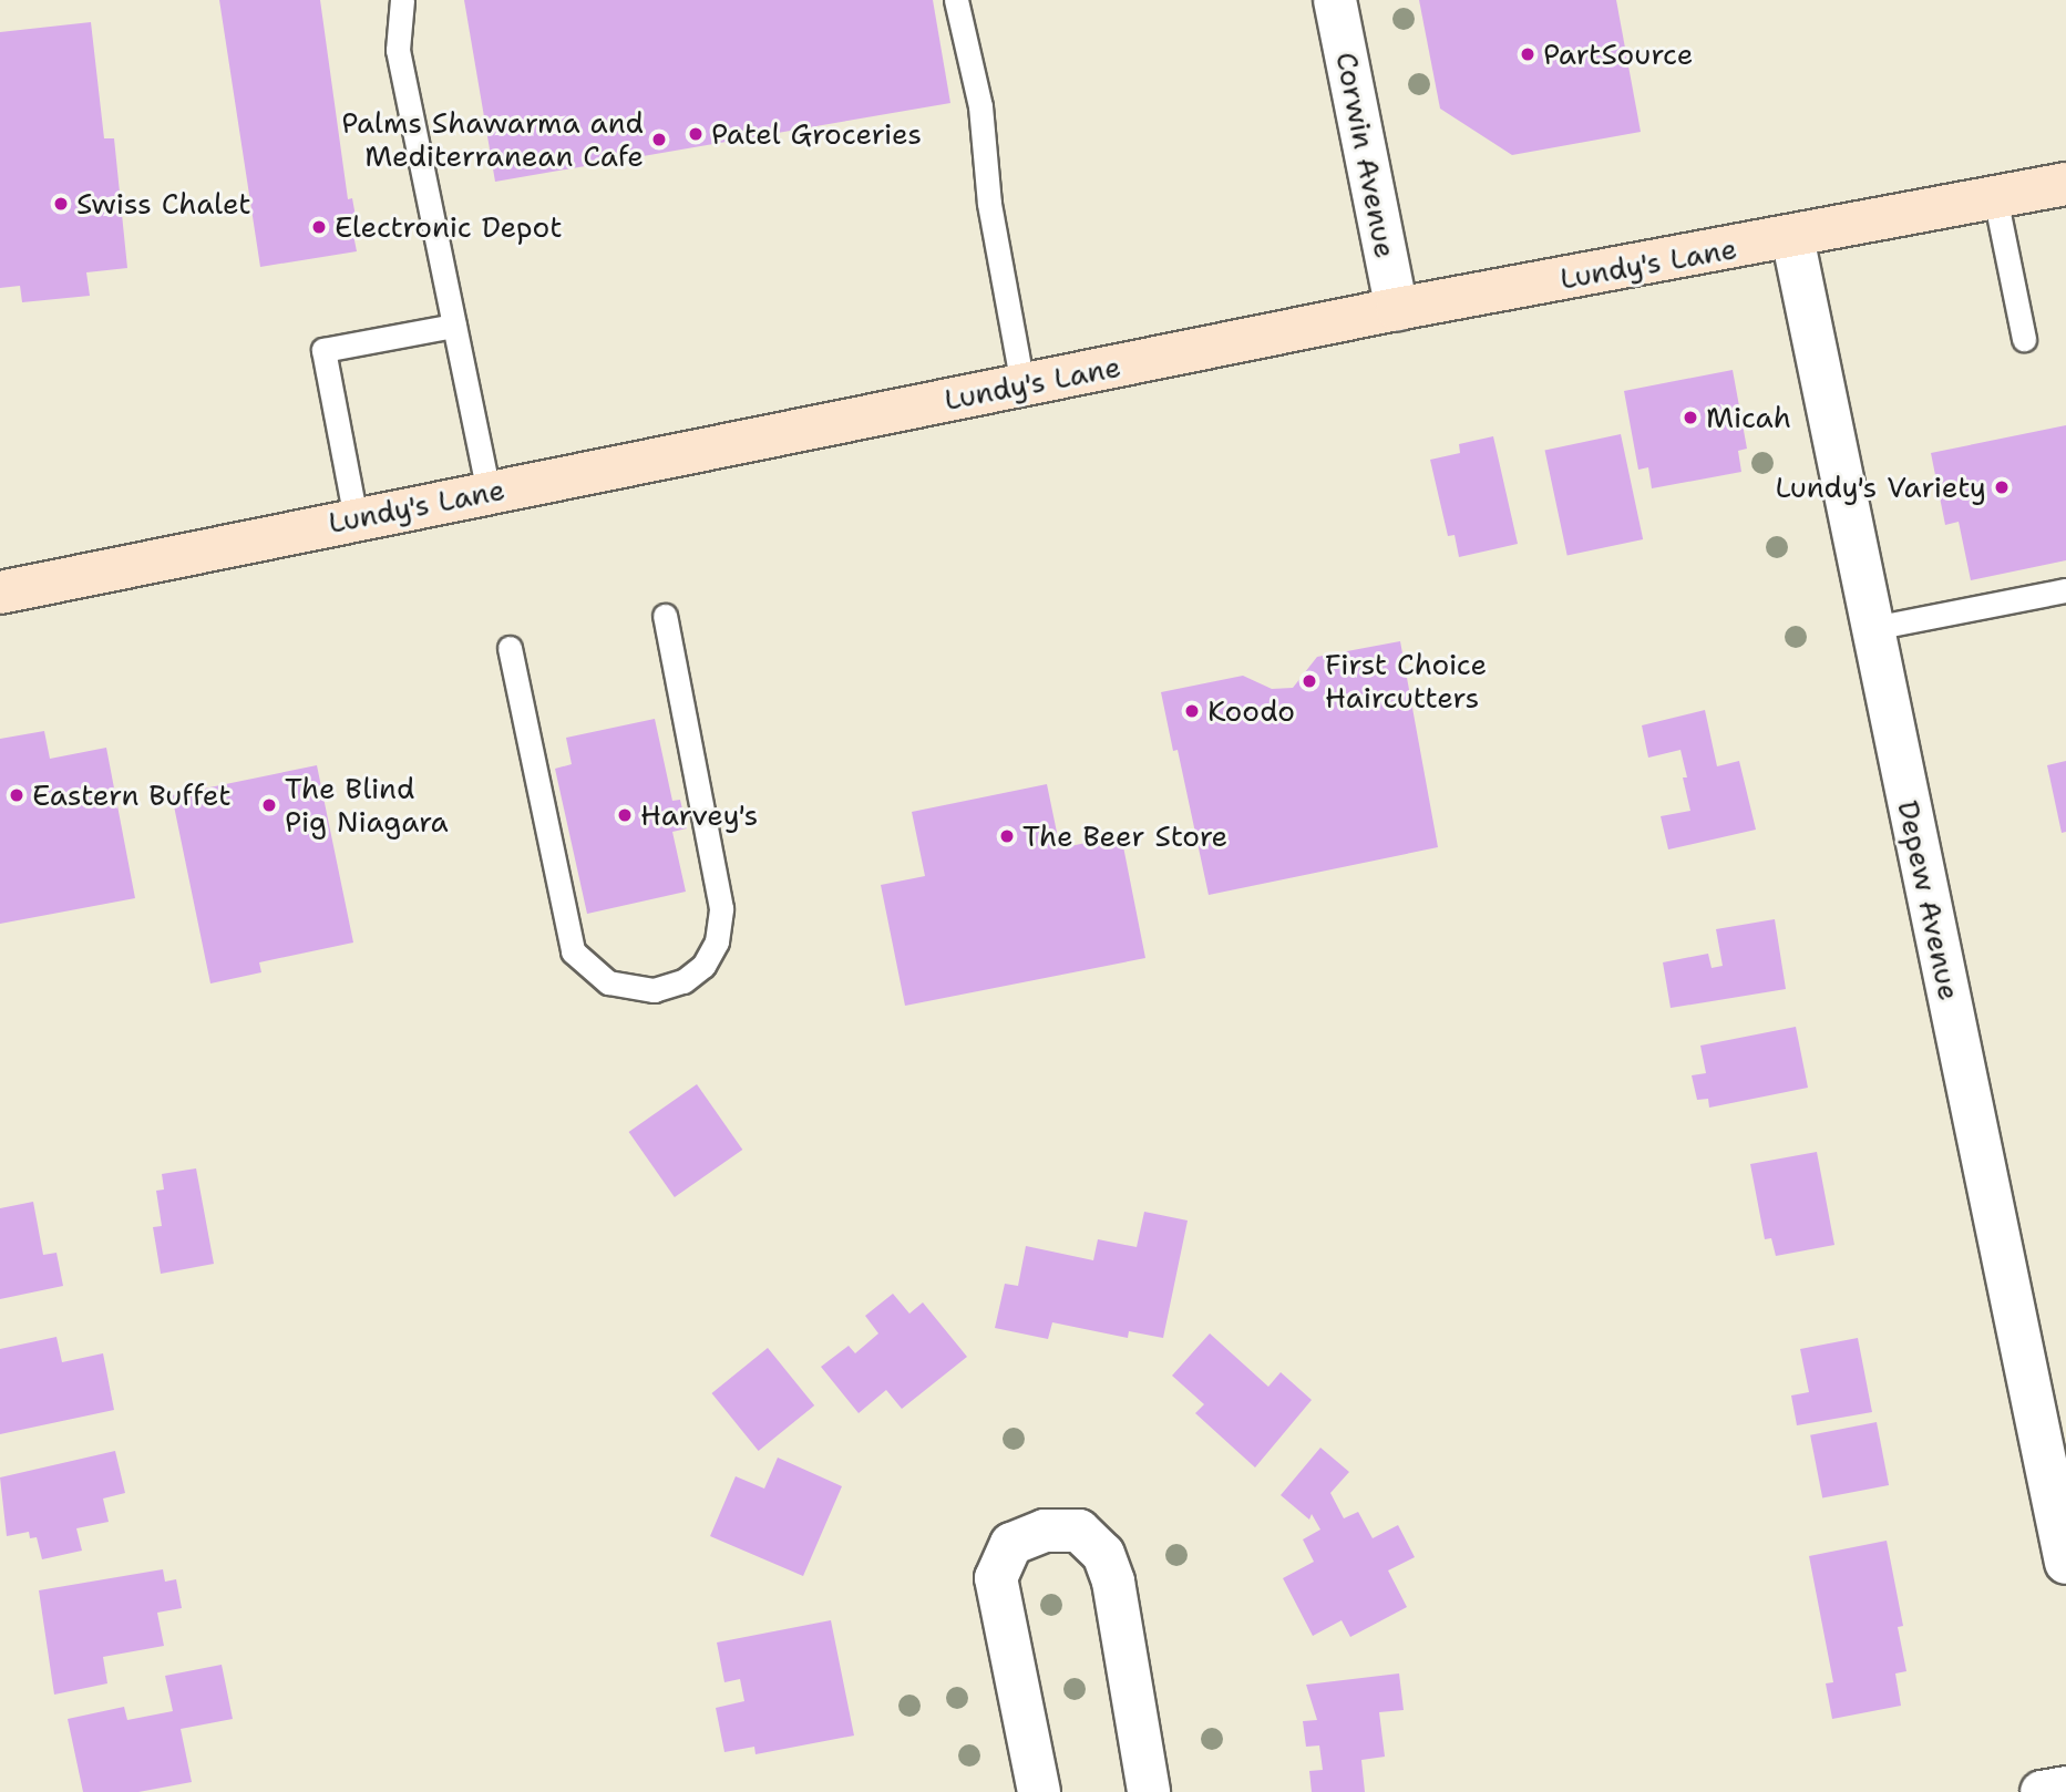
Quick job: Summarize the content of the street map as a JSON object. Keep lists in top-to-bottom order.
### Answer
{
  "streets": {
    "main road": ["Lundy's Lane"],
    "street": ["Corwin Avenue", "Depew Avenue"]
  },
  "crossings": [
    ["Corwin Avenue", "Lundy's Lane"],
    ["Lundy's Lane", "Depew Avenue"]
  ],
  "places": [
    "PartSource",
    "Patel Groceries",
    "Palms Shawarma and Mediterranean Cafe",
    "Swiss Chalet",
    "Electronic Depot",
    "Micah",
    "Lundy's Variety",
    "First Choice Haircutters",
    "Koodo",
    "Eastern Buffet",
    "The Blind Pig Niagara",
    "Harvey's",
    "The Beer Store"
  ]
}
